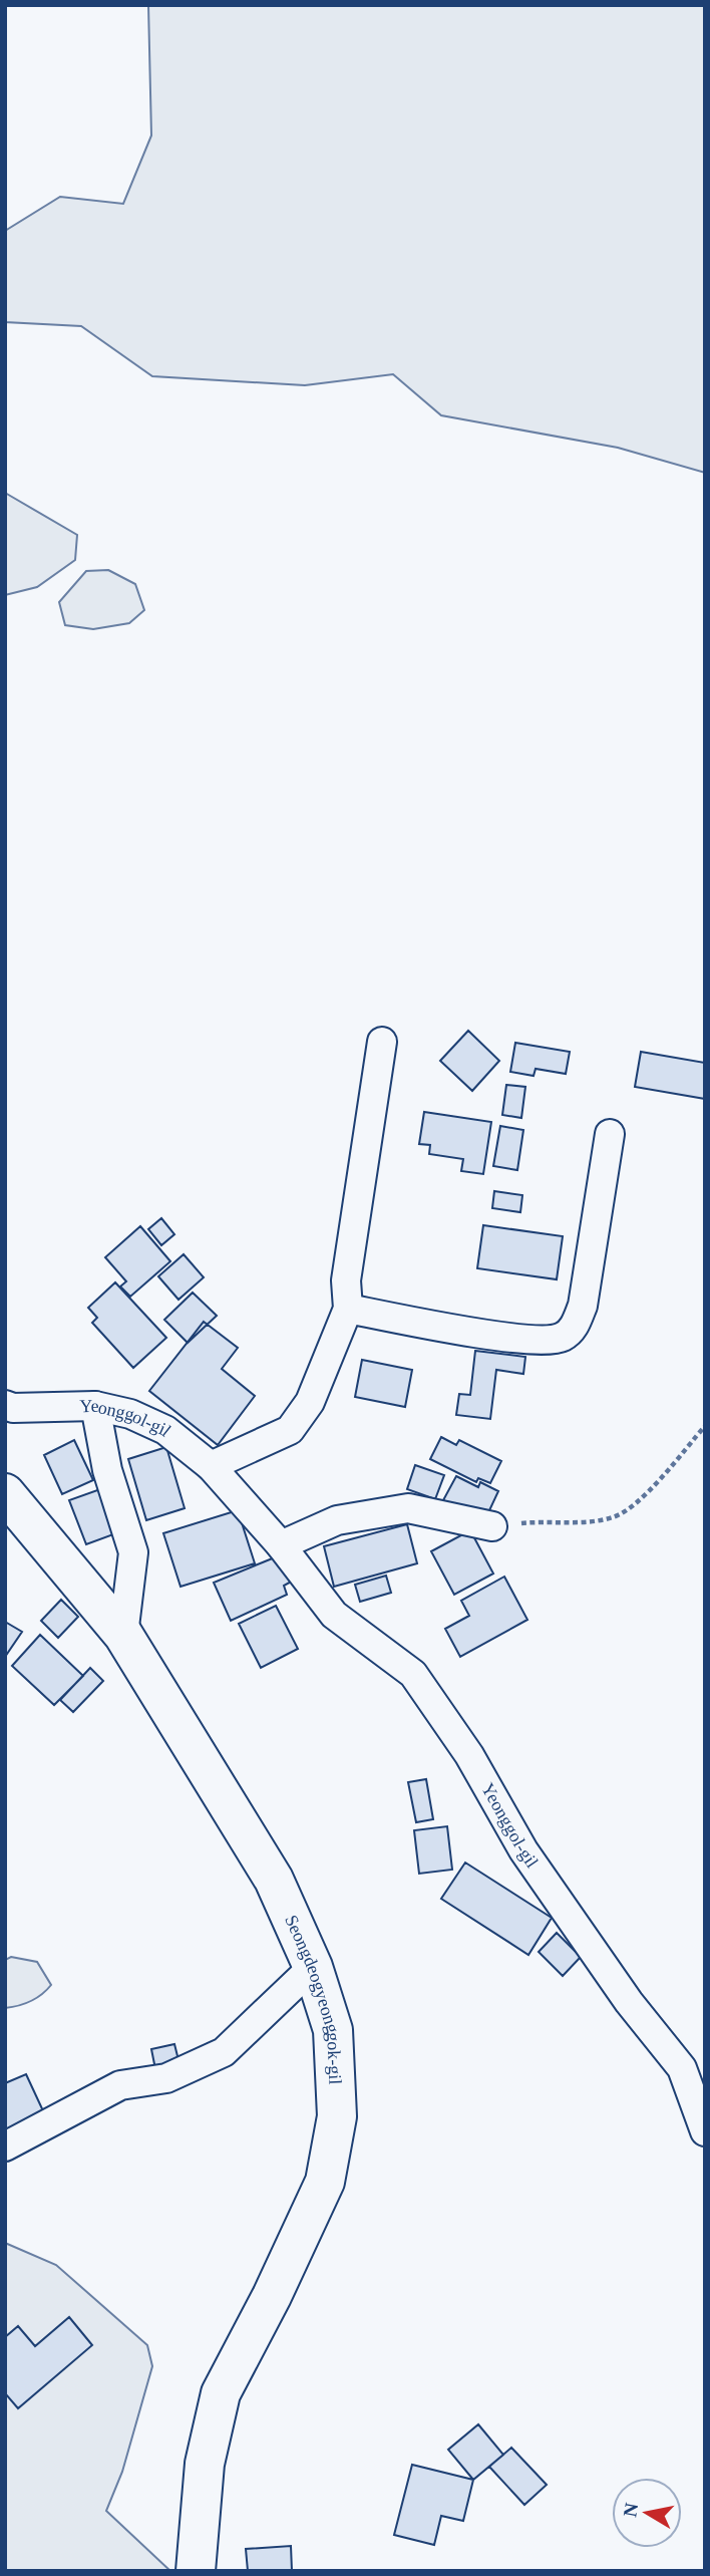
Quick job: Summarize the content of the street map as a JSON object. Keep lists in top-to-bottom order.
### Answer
{
  "streets": {
    "main road": ["Seongdeogyeonggok-gil"],
    "street": ["Yeonggol-gil"]
  },
  "north": "left"
}
